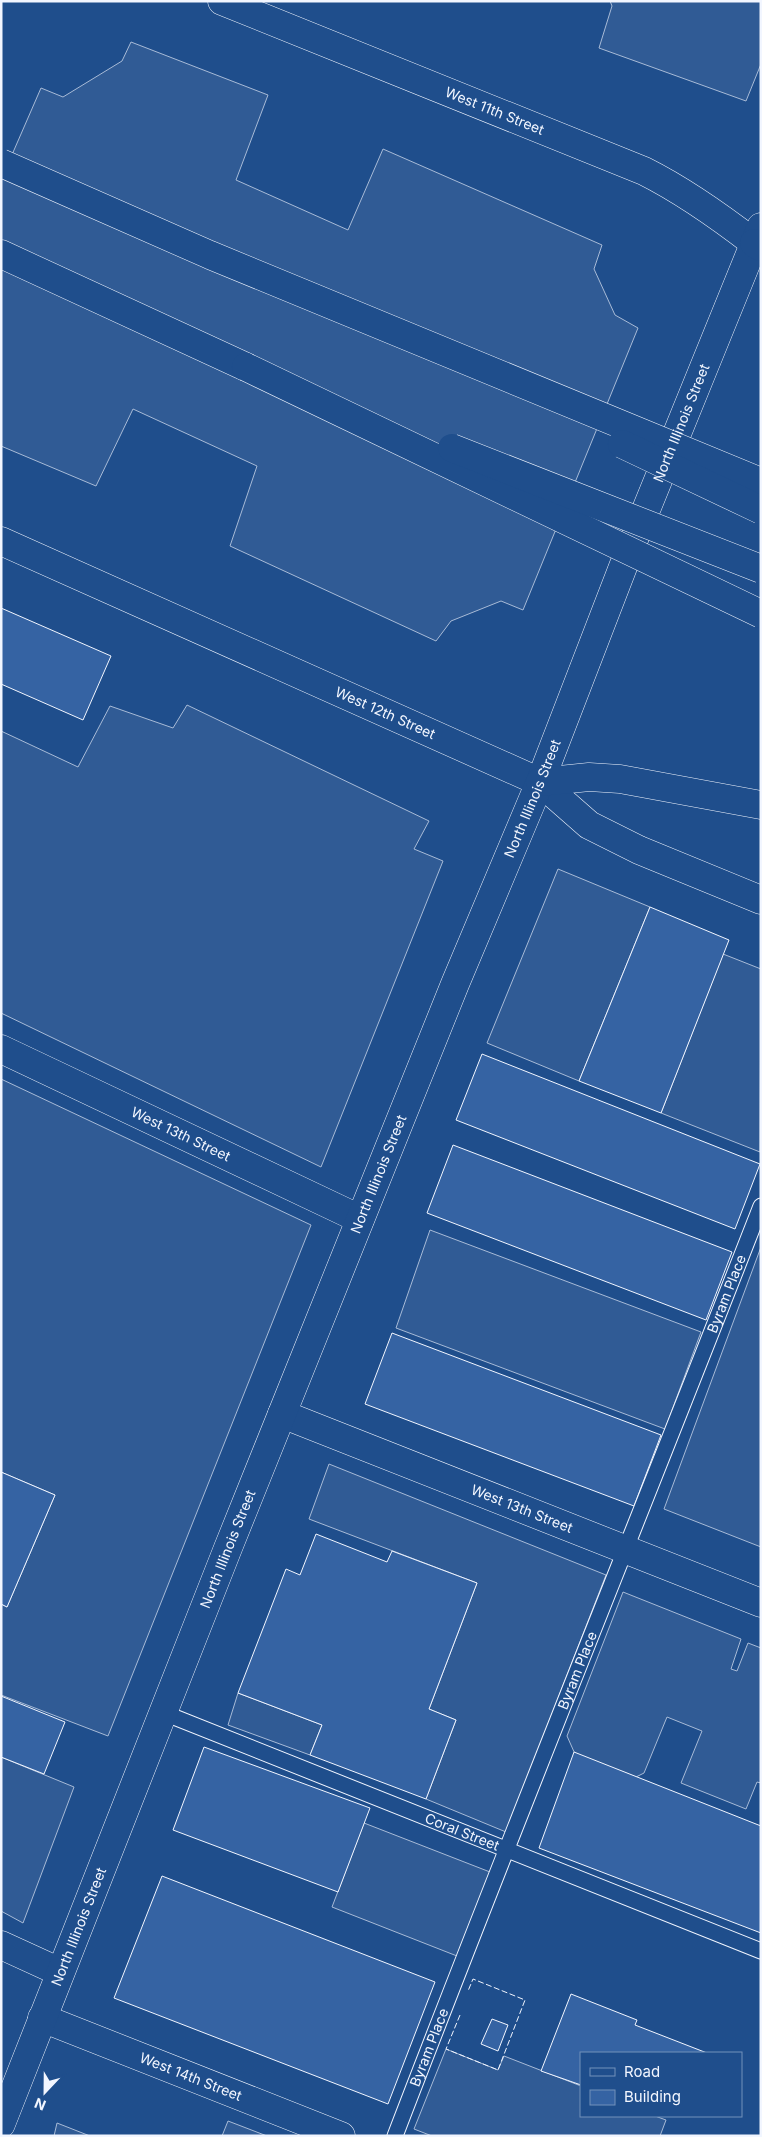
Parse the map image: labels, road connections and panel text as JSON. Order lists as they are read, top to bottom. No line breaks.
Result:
{"streets":{"main road":["West 11th Street","North Illinois Street","West 12th Street","West 13th Street","West 14th Street"],"lane":["Byram Place","Coral Street"]},"crossings":[["West 11th Street","North Illinois Street"],["North Illinois Street","West 12th Street"],["North Illinois Street","West 13th Street"],["North Illinois Street","Coral Street"],["North Illinois Street","West 14th Street"],["West 13th Street","Byram Place"],["Byram Place","Coral Street"]],"legend":["Road","Building"],"north":"bottom"}
